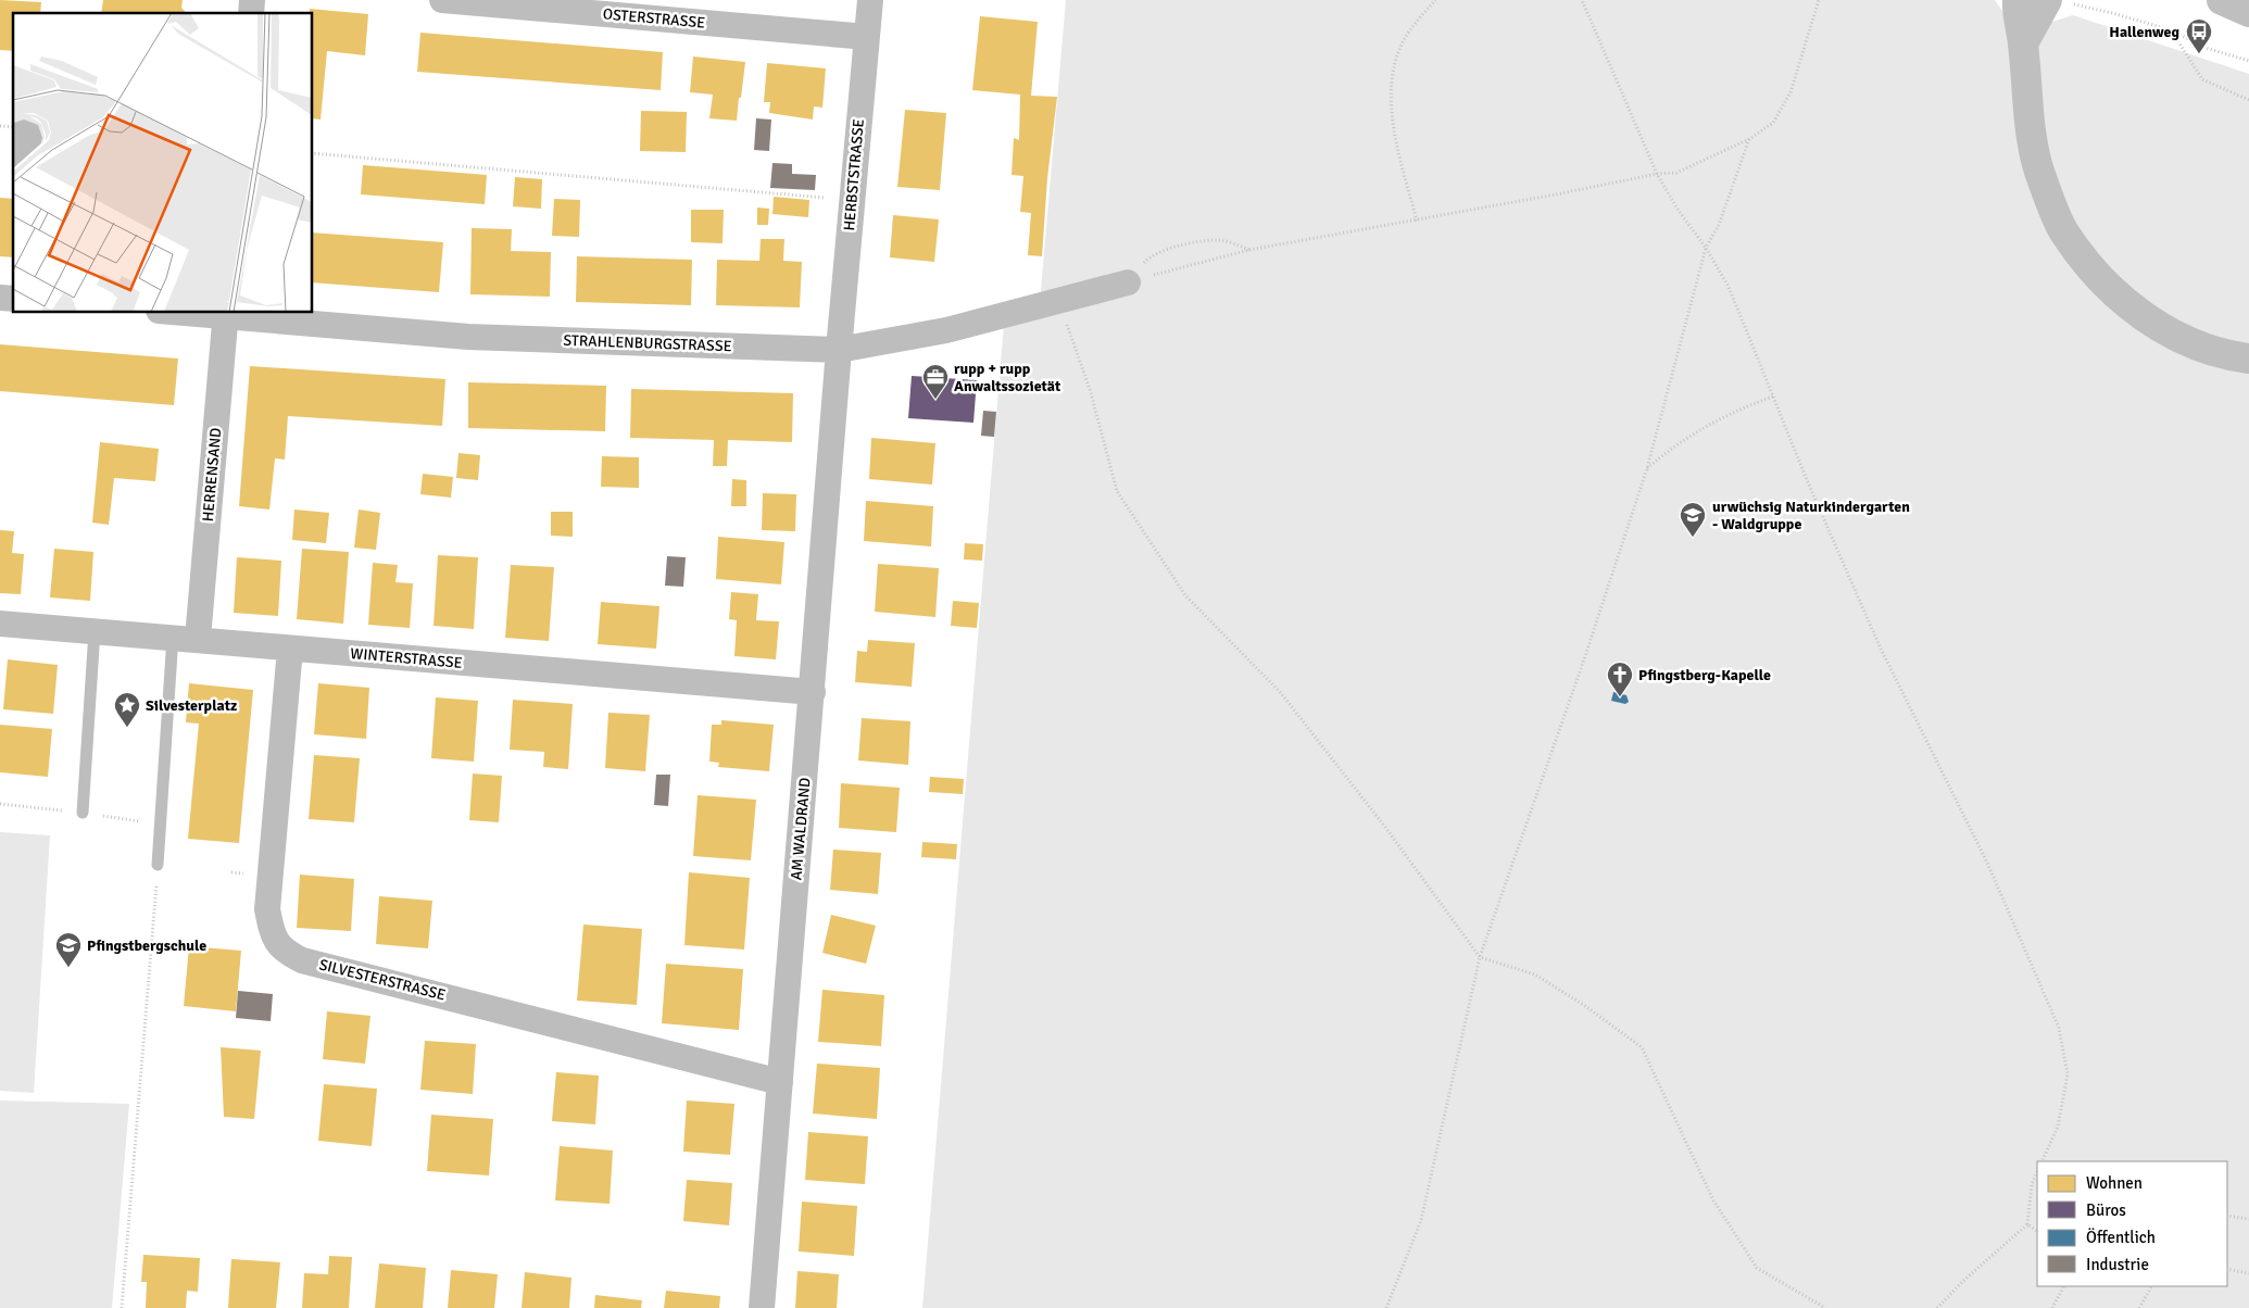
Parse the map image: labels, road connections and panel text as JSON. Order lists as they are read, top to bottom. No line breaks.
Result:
{"streets":{"street":["OSTERSTRASSE","HERBSTSTRASSE","STRAHLENBURGSTRASSE","HERRENSAND","WINTERSTRASSE","AM WALDRAND","SILVESTERSTRASSE"]},"crossings":[["OSTERSTRASSE","HERBSTSTRASSE"],["HERBSTSTRASSE","STRAHLENBURGSTRASSE"],["HERBSTSTRASSE","AM WALDRAND"],["STRAHLENBURGSTRASSE","HERRENSAND"],["STRAHLENBURGSTRASSE","AM WALDRAND"],["HERRENSAND","WINTERSTRASSE"],["WINTERSTRASSE","AM WALDRAND"],["WINTERSTRASSE","SILVESTERSTRASSE"],["AM WALDRAND","SILVESTERSTRASSE"]],"places":{"bus stop":["Hallenweg"],"office":["rupp + rupp Anwaltssozietät"],"school or university":["urwüchsig Naturkindergarten - Waldgruppe","Pfingstbergschule"],"church":["Pfingstberg-Kapelle"],"place":["Silvesterplatz"]},"legend":["Wohnen","Büros","Öffentlich","Industrie"]}
